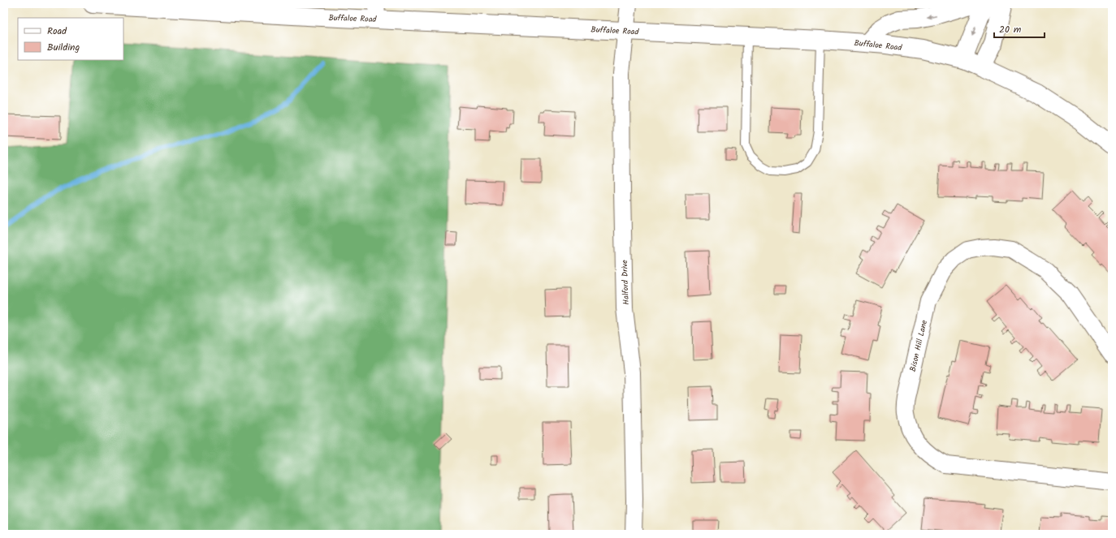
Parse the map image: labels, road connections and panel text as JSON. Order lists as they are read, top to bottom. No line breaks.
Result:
{"streets":{"main road":["Buffaloe Road"],"street":["Halford Drive","Bison Hill Lane"]},"crossings":[["Buffaloe Road","Halford Drive"]],"legend":["Road","Building"],"scale_bar":"20 m"}
